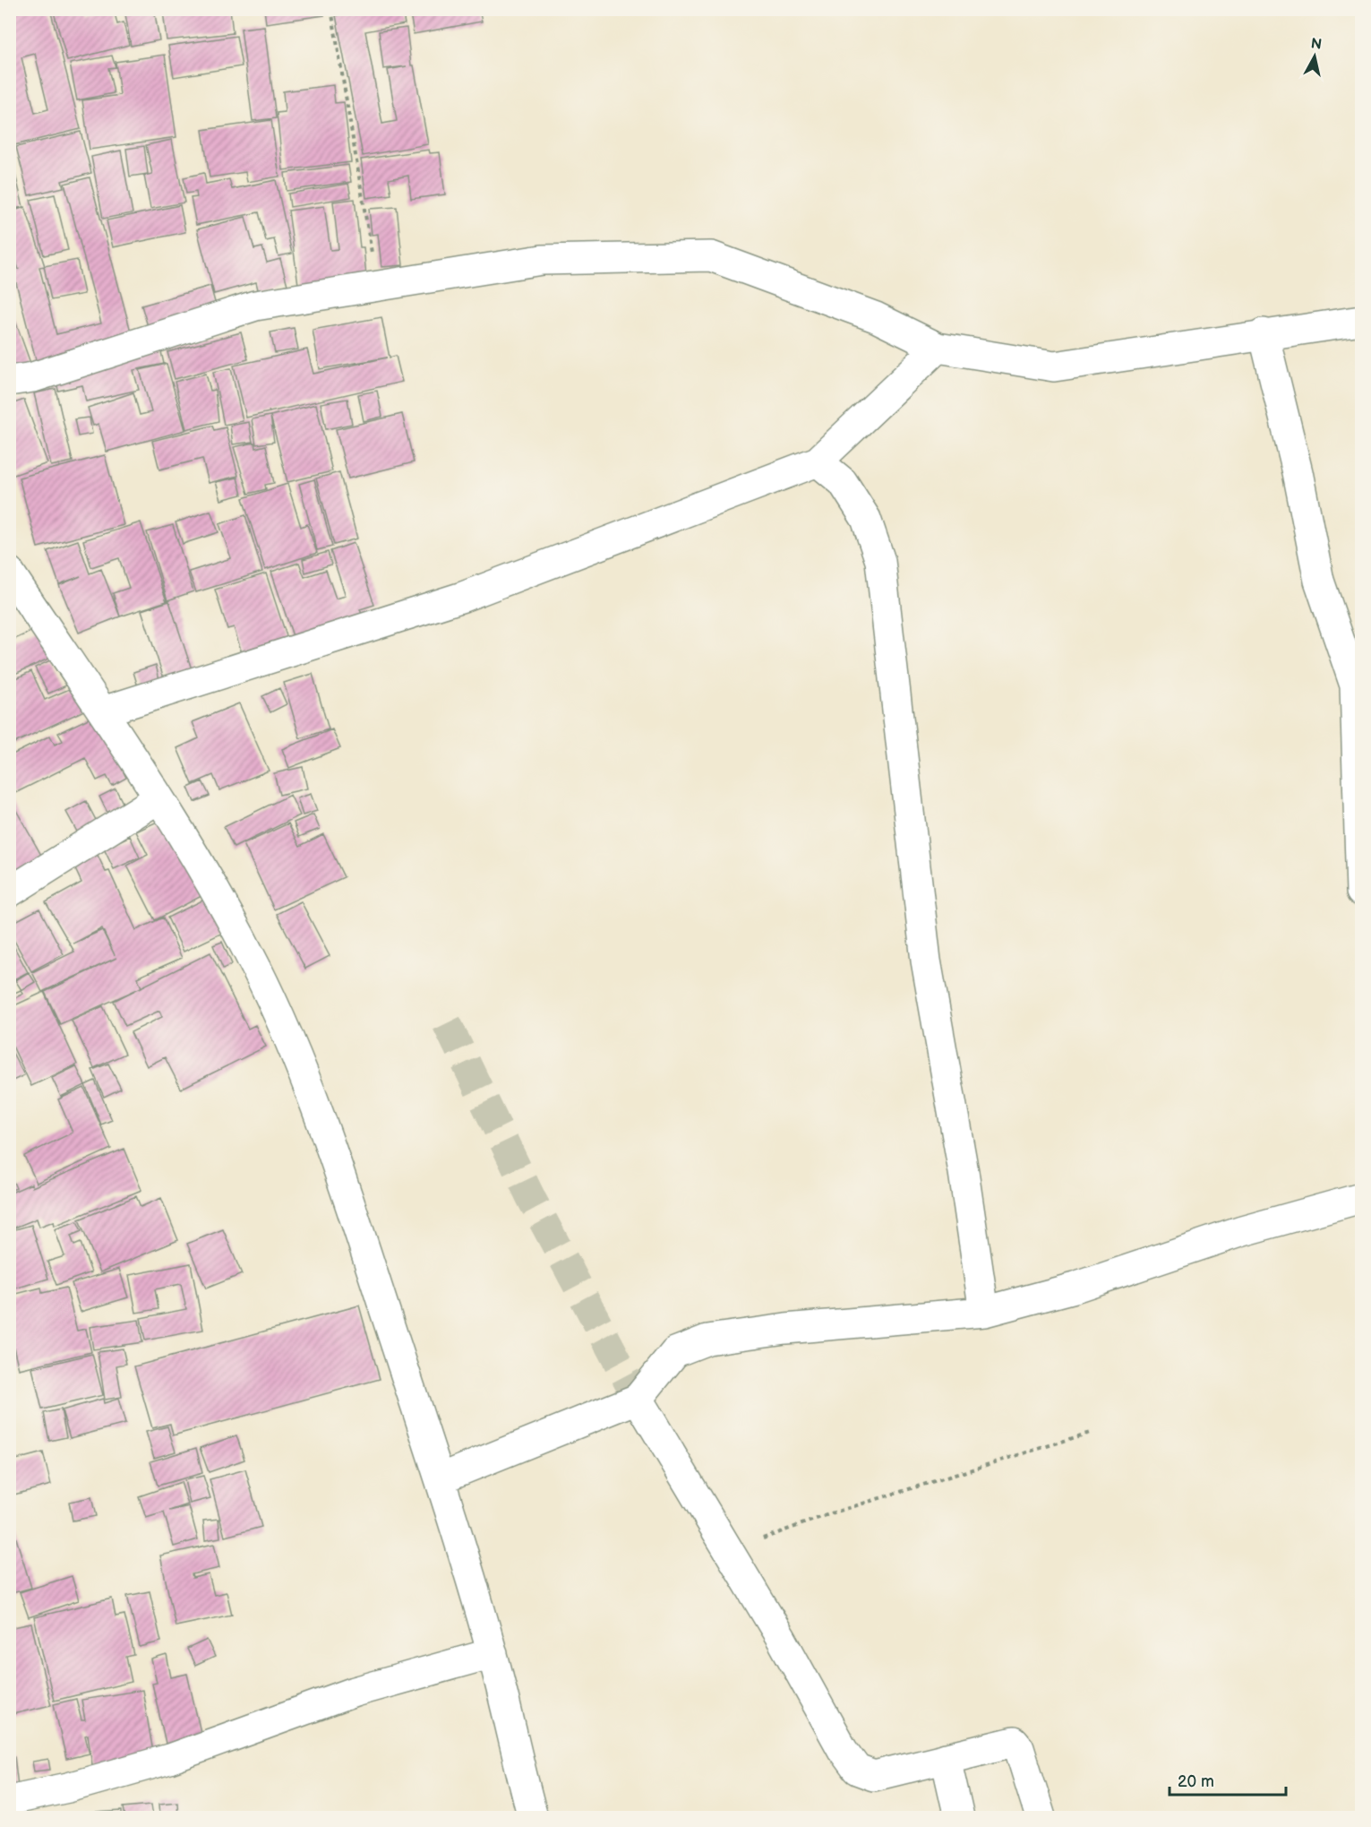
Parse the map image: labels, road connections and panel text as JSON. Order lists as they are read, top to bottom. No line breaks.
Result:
{"scale_bar":"20 m","north":"top"}
